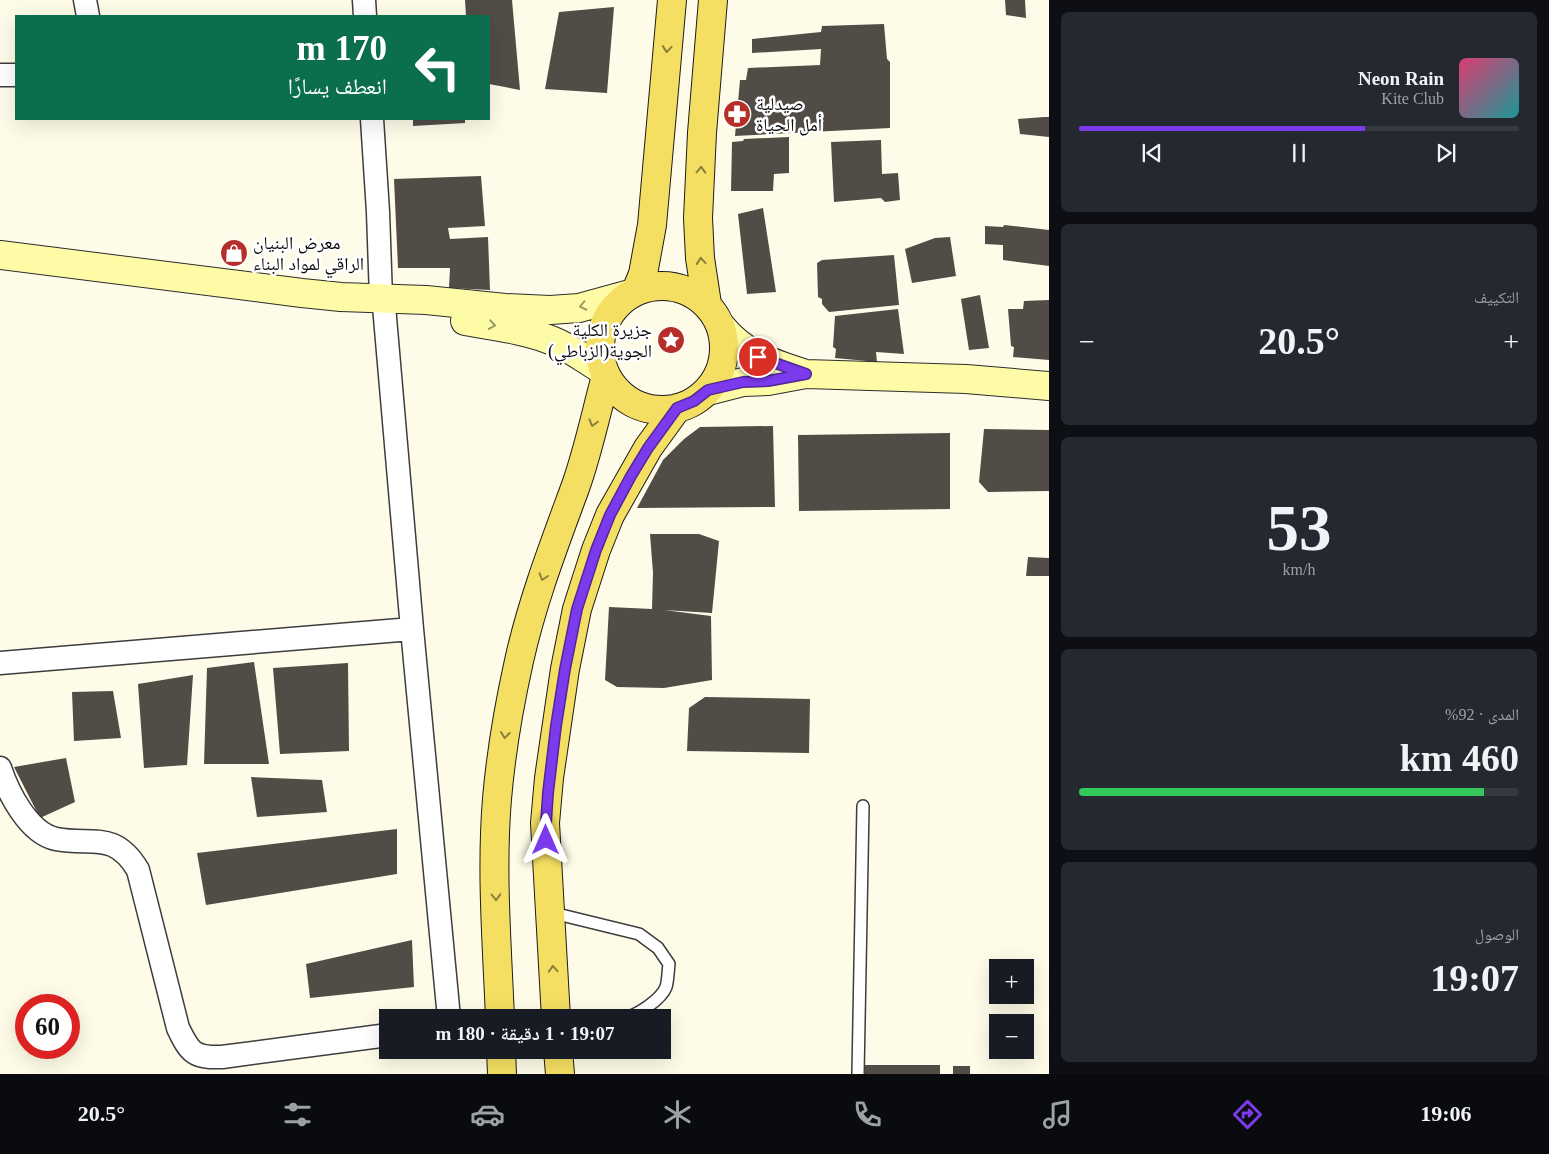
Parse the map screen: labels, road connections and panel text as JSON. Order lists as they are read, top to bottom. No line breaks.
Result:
{"places":{"pharmacy":["صيدلية أمل الحياة"],"shop":["معرض البنيان الراقي لمواد البناء"],"place":["جزيرة الكلية الجوية(الزباطي)"]},"page":{"turn":["170 m","انعطف يسارًا"],"song":["Neon Rain","Kite Club"],"tile":["التكييف",["53","km/h"],["المدى · 92%","460 km"],["الوصول","19:07"]],"heat":["−","20.5°","+"],"map_buttons":["+","−"],"limit":"60","trip":"19:07 · 1 دقيقة · 180 m","tabs":["19:06","20.5°"]}}
